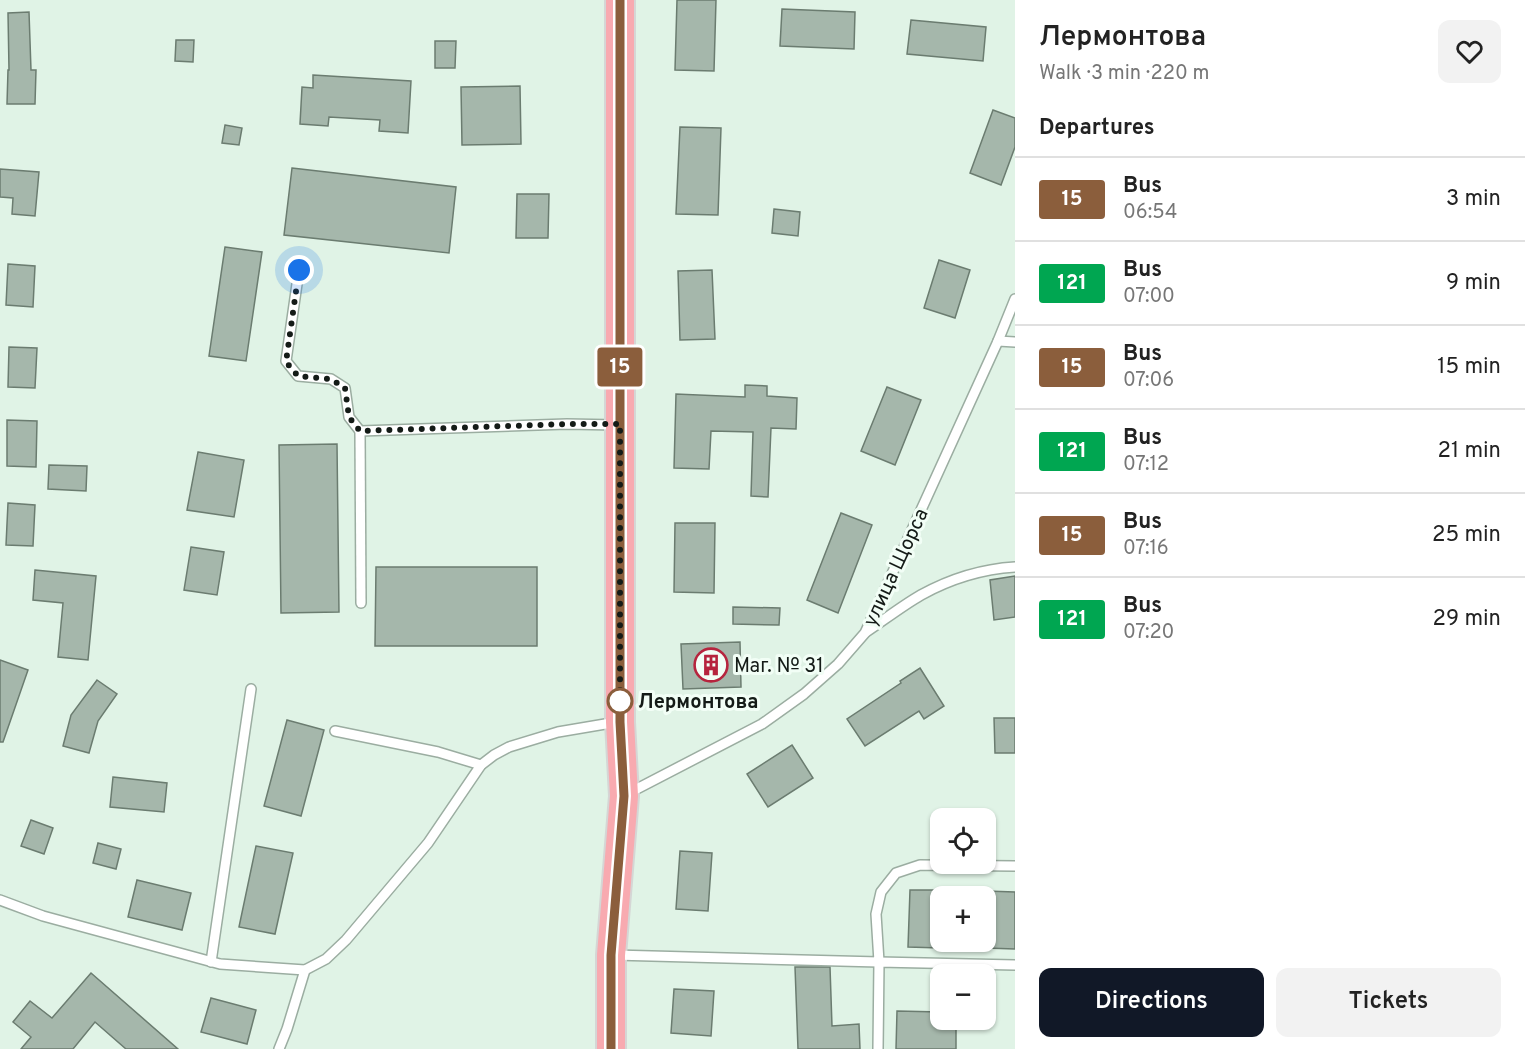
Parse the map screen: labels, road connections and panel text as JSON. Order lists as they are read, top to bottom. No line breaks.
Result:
{"streets":{"lane":["улица Щорса"]},"places":{"building":["Маг. № 31"],"other":["Лермонтова"]},"lines":["bus line 15"],"page":{"on_map":"15","heading":[["Лермонтова","Walk · 3 min · 220 m"],"Departures"],"list":[{"mark":"15","name":"Bus","note":"06:54","value":"3 min"},{"mark":"121","name":"Bus","note":"07:00","value":"9 min"},{"mark":"15","name":"Bus","note":"07:06","value":"15 min"},{"mark":"121","name":"Bus","note":"07:12","value":"21 min"},{"mark":"15","name":"Bus","note":"07:16","value":"25 min"},{"mark":"121","name":"Bus","note":"07:20","value":"29 min"}],"map_buttons":["+","−"],"buttons":["Directions","Tickets"]}}
